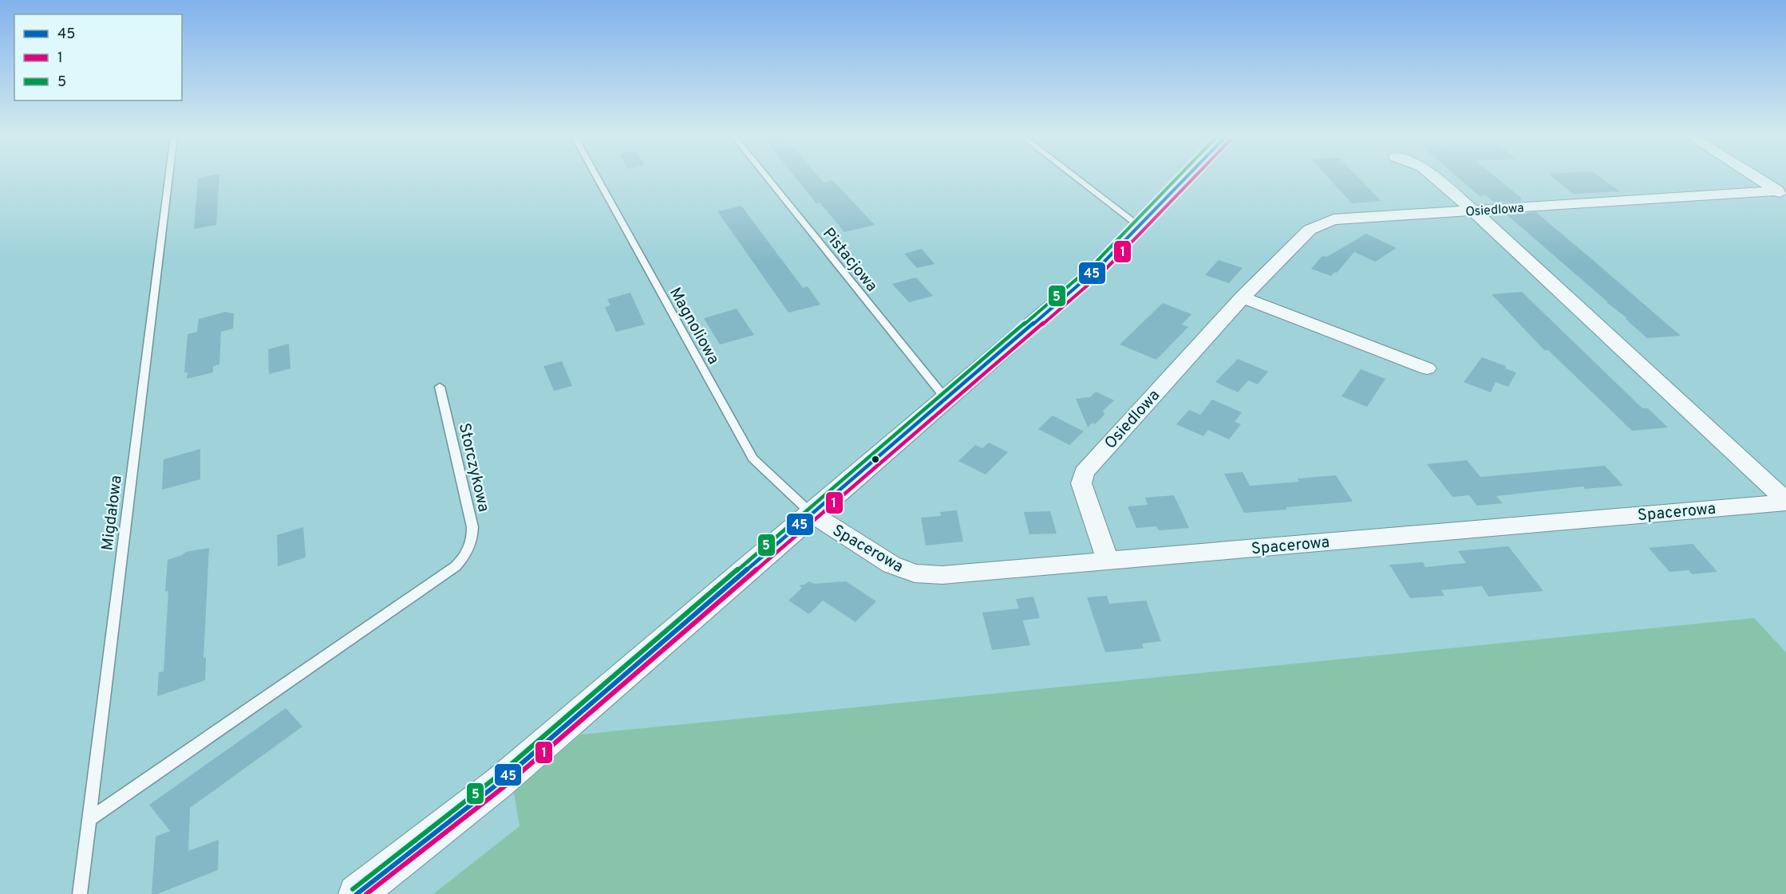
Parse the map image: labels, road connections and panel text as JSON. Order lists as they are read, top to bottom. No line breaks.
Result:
{"streets":{"street":["Osiedlowa","Spacerowa"],"lane":["Pistacjowa","Magnoliowa","Storczykowa","Migdałowa"]},"crossings":[["Osiedlowa","Spacerowa"],["Magnoliowa","Spacerowa"],["Storczykowa","Migdałowa"]],"lines":["transit line 45","transit line 1","transit line 5"],"legend":["45","1","5"]}
